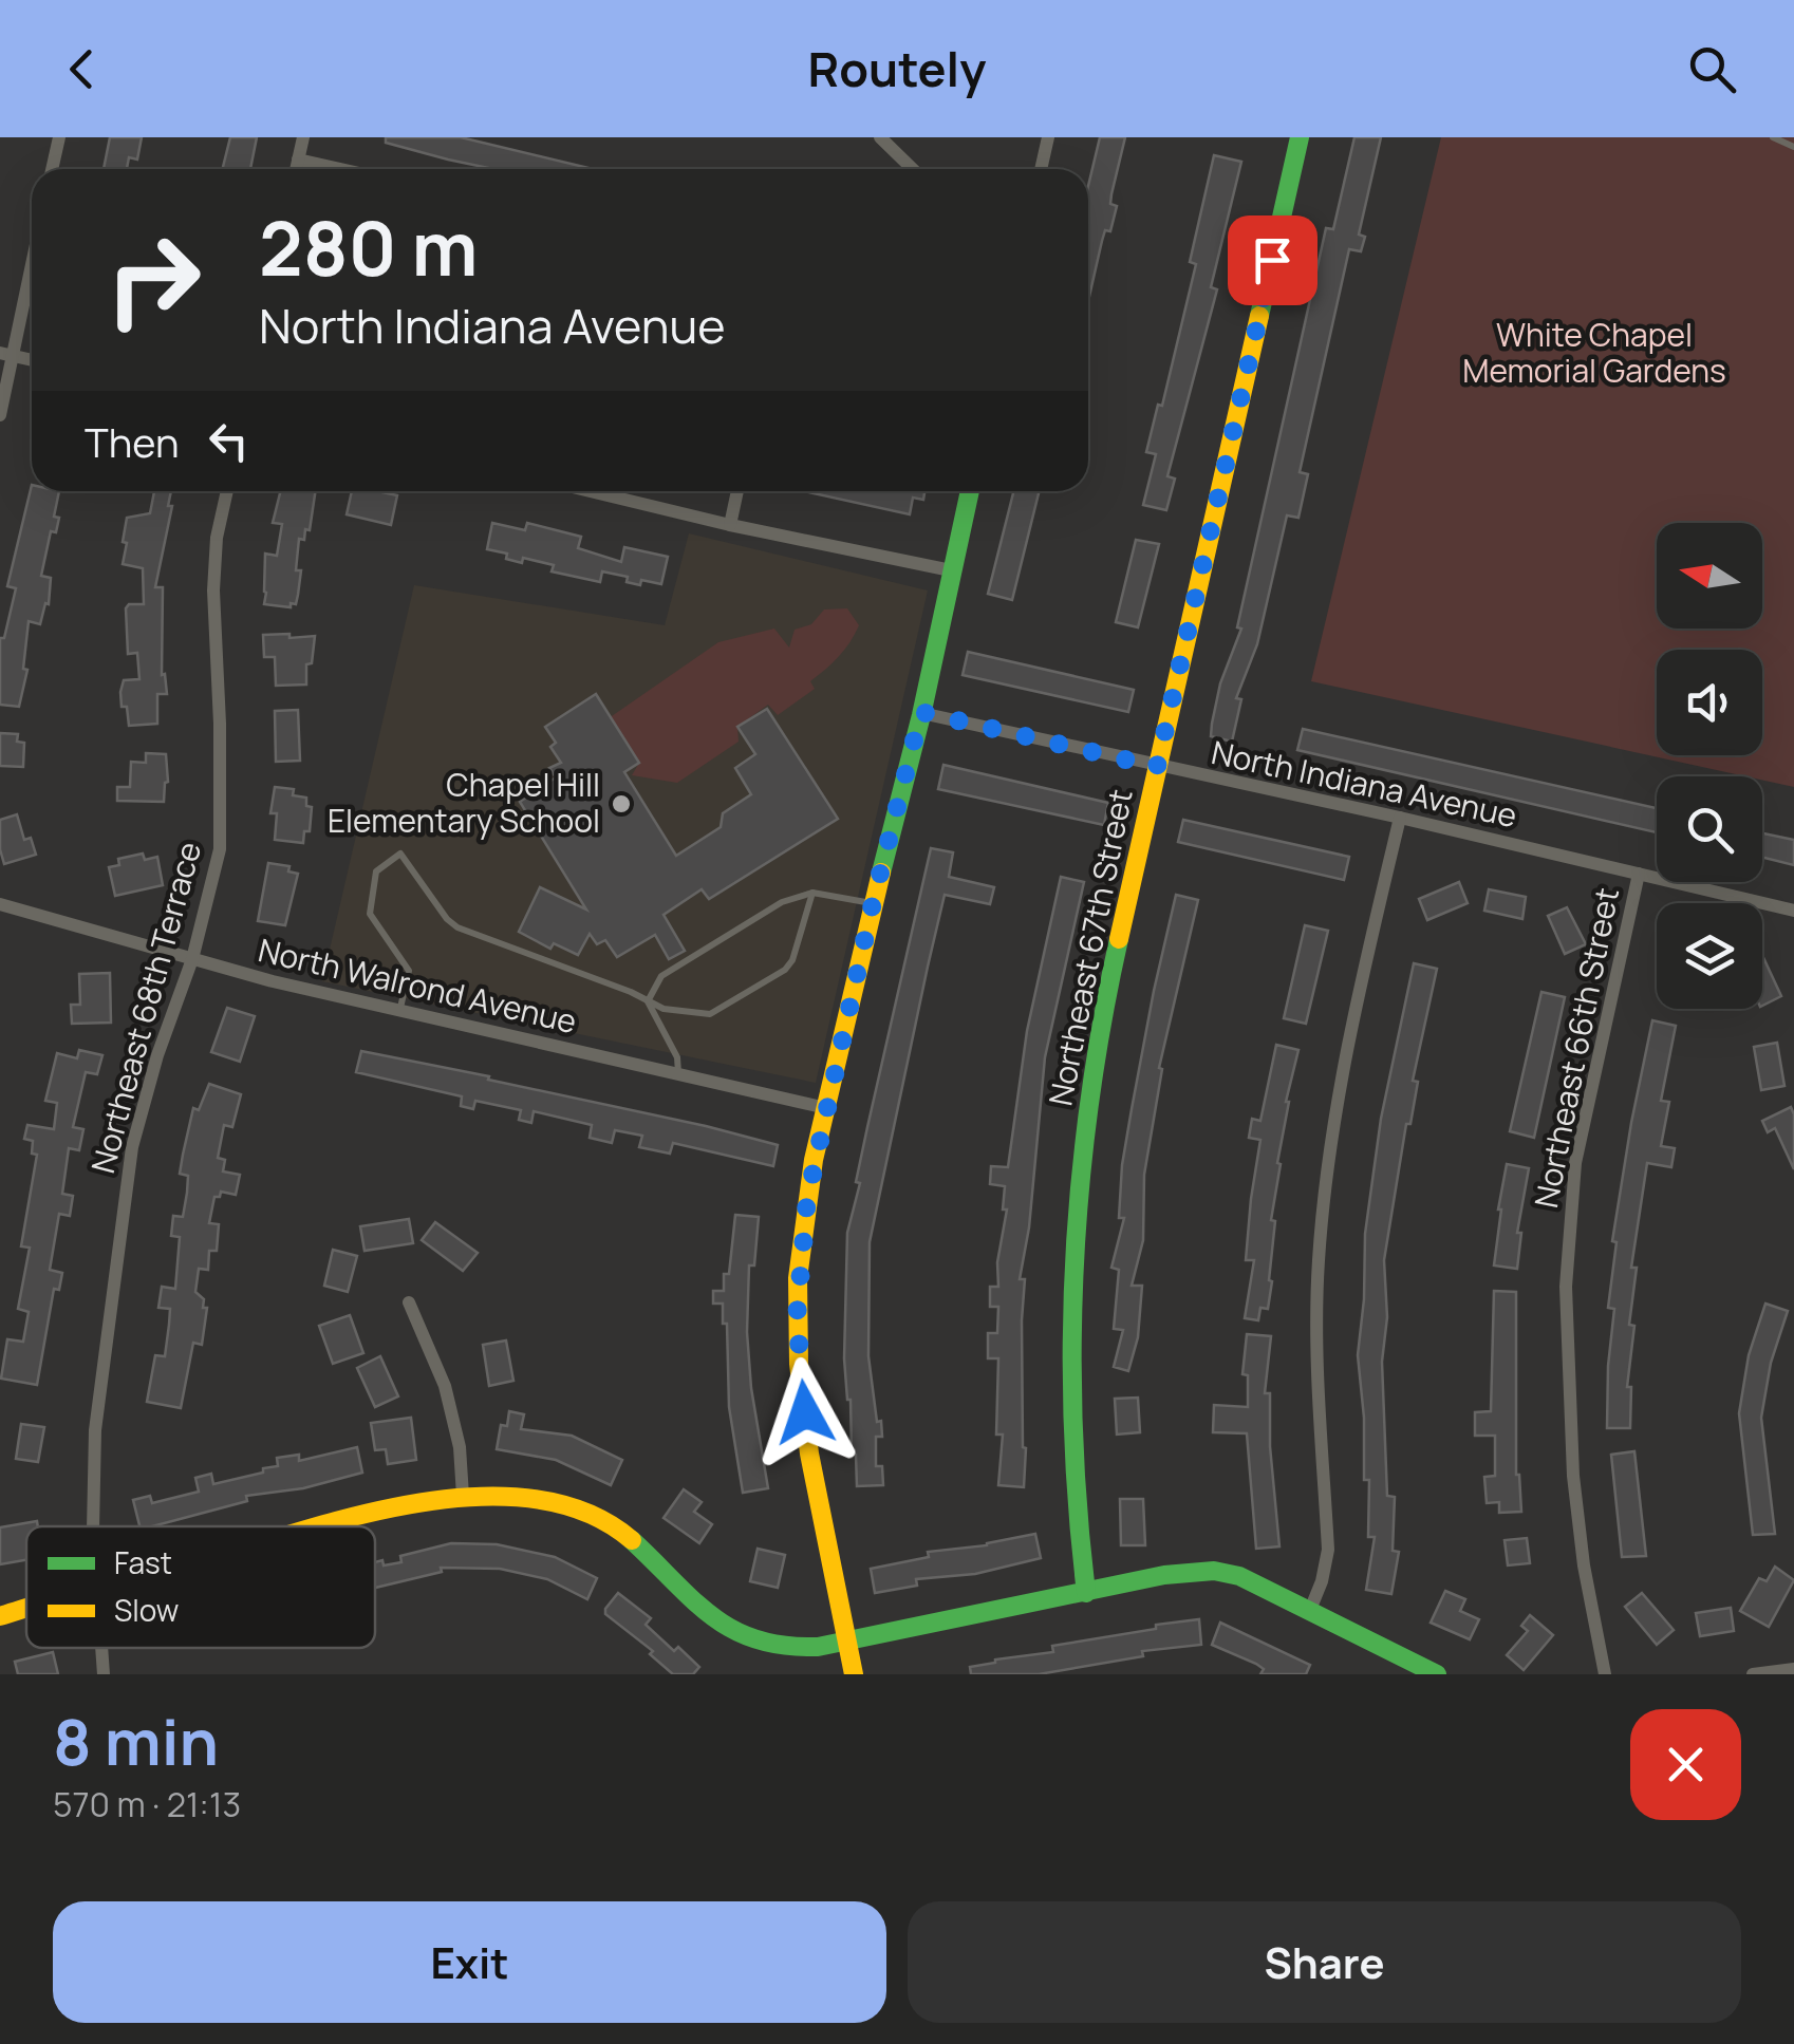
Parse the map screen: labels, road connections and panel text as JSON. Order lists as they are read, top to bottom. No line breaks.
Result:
{"streets":{"street":["North Indiana Avenue","Northeast 67th Street","North Walrond Avenue","Northeast 68th Terrace","Northeast 66th Street"]},"crossings":[["North Indiana Avenue","Northeast 67th Street"],["North Indiana Avenue","Northeast 66th Street"],["North Walrond Avenue","Northeast 68th Terrace"]],"parks":["White Chapel Memorial Gardens"],"places":["Chapel Hill Elementary School"],"legend":["Fast","Slow"],"north":"left","page":{"header":"Routely","turn":["280 m","North Indiana Avenue"],"then":"Then","heading":["8 min","570 m · 21:13"],"buttons":["Exit","Share"]}}
